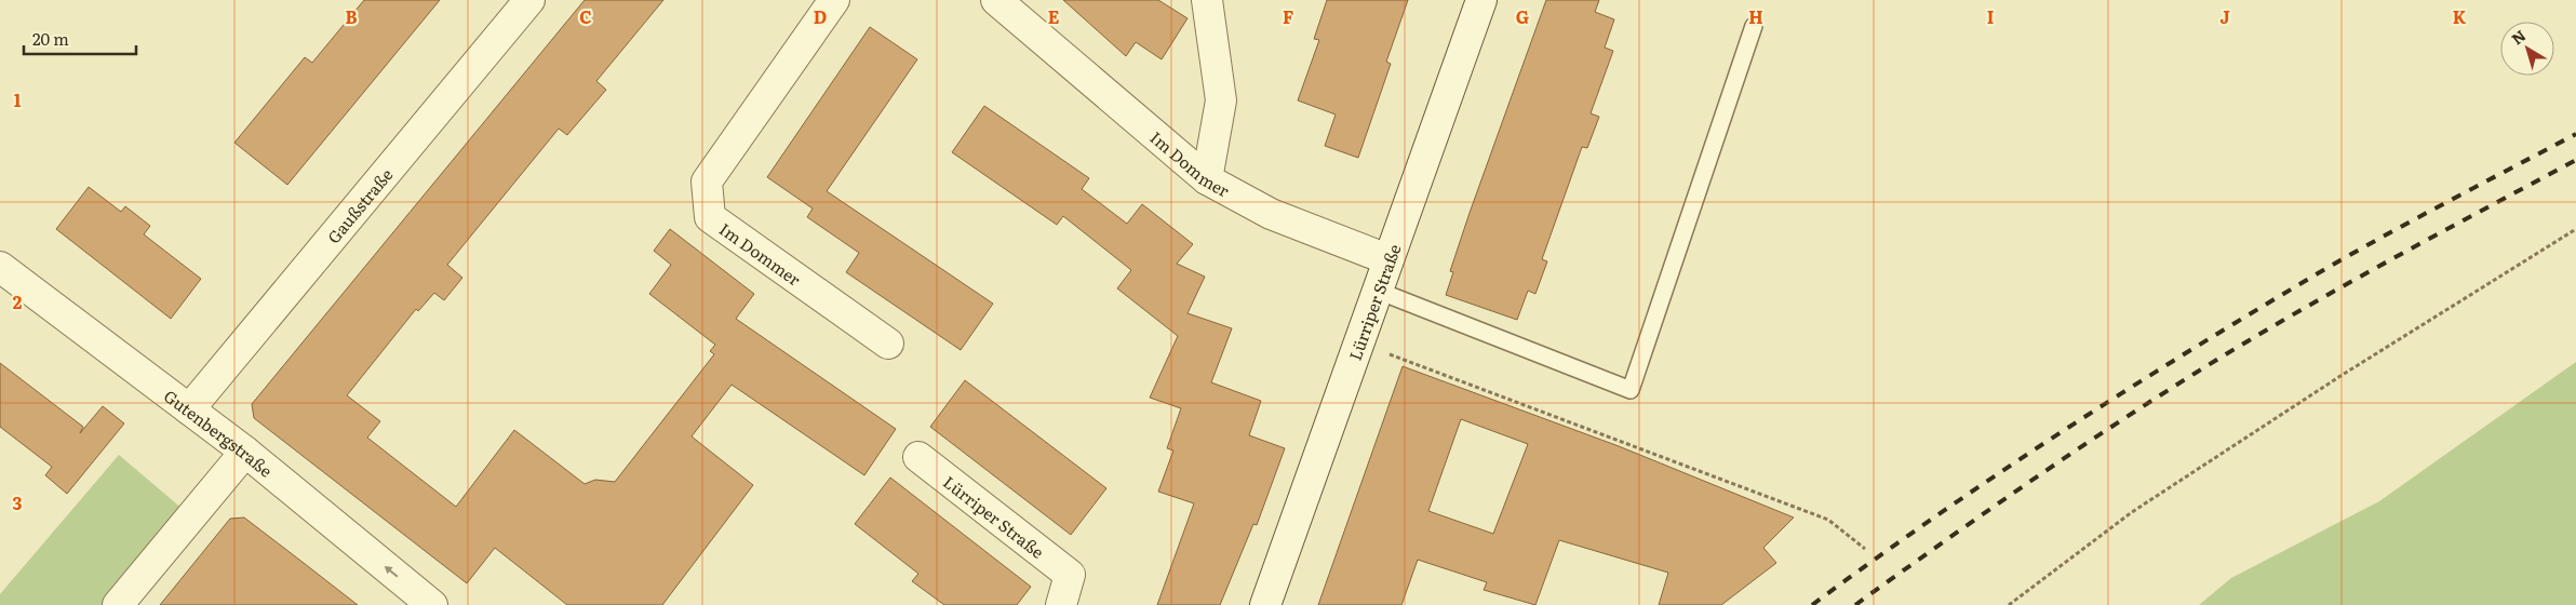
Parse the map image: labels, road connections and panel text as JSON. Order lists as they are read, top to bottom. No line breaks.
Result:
{"streets":{"street":["Im Dommer","Gaußstraße","Lürriper Straße","Gutenbergstraße"]},"crossings":[["Im Dommer","Lürriper Straße"],["Gaußstraße","Gutenbergstraße"]],"one_way":["Gutenbergstraße"],"scale_bar":"20 m","north":"top left","grid":{"columns":["B","C","D","E","F","G","H","I","J","K"],"rows":["1","2","3"]}}
